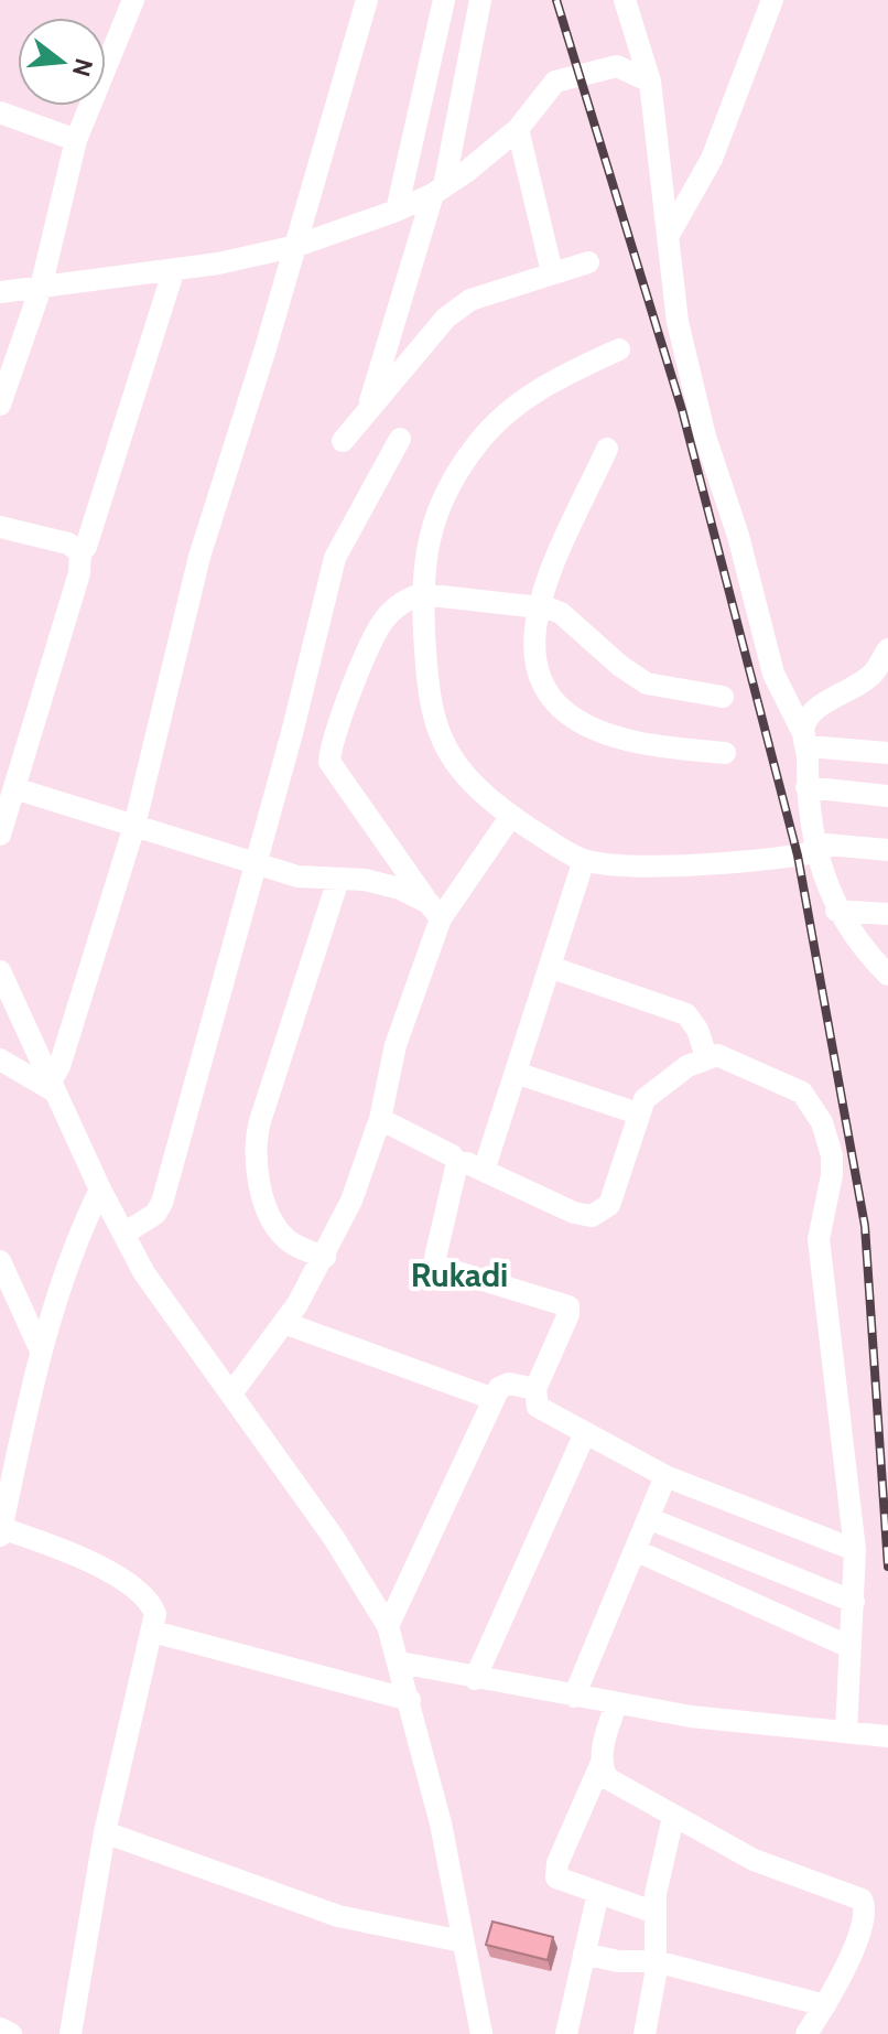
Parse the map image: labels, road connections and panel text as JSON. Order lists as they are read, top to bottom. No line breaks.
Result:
{"districts":["Rukadi"],"north":"right"}
